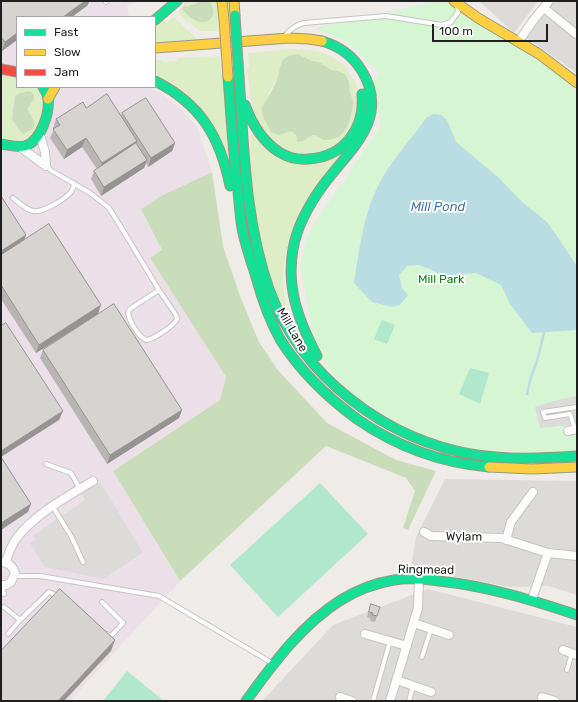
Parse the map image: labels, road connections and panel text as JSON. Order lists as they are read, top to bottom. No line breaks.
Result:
{"streets":{"main road":["Mill Lane","Ringmead"],"street":["Wylam"]},"water":["Mill Pond"],"parks":["Mill Park"],"legend":["Fast","Slow","Jam"],"scale_bar":"100 m"}
